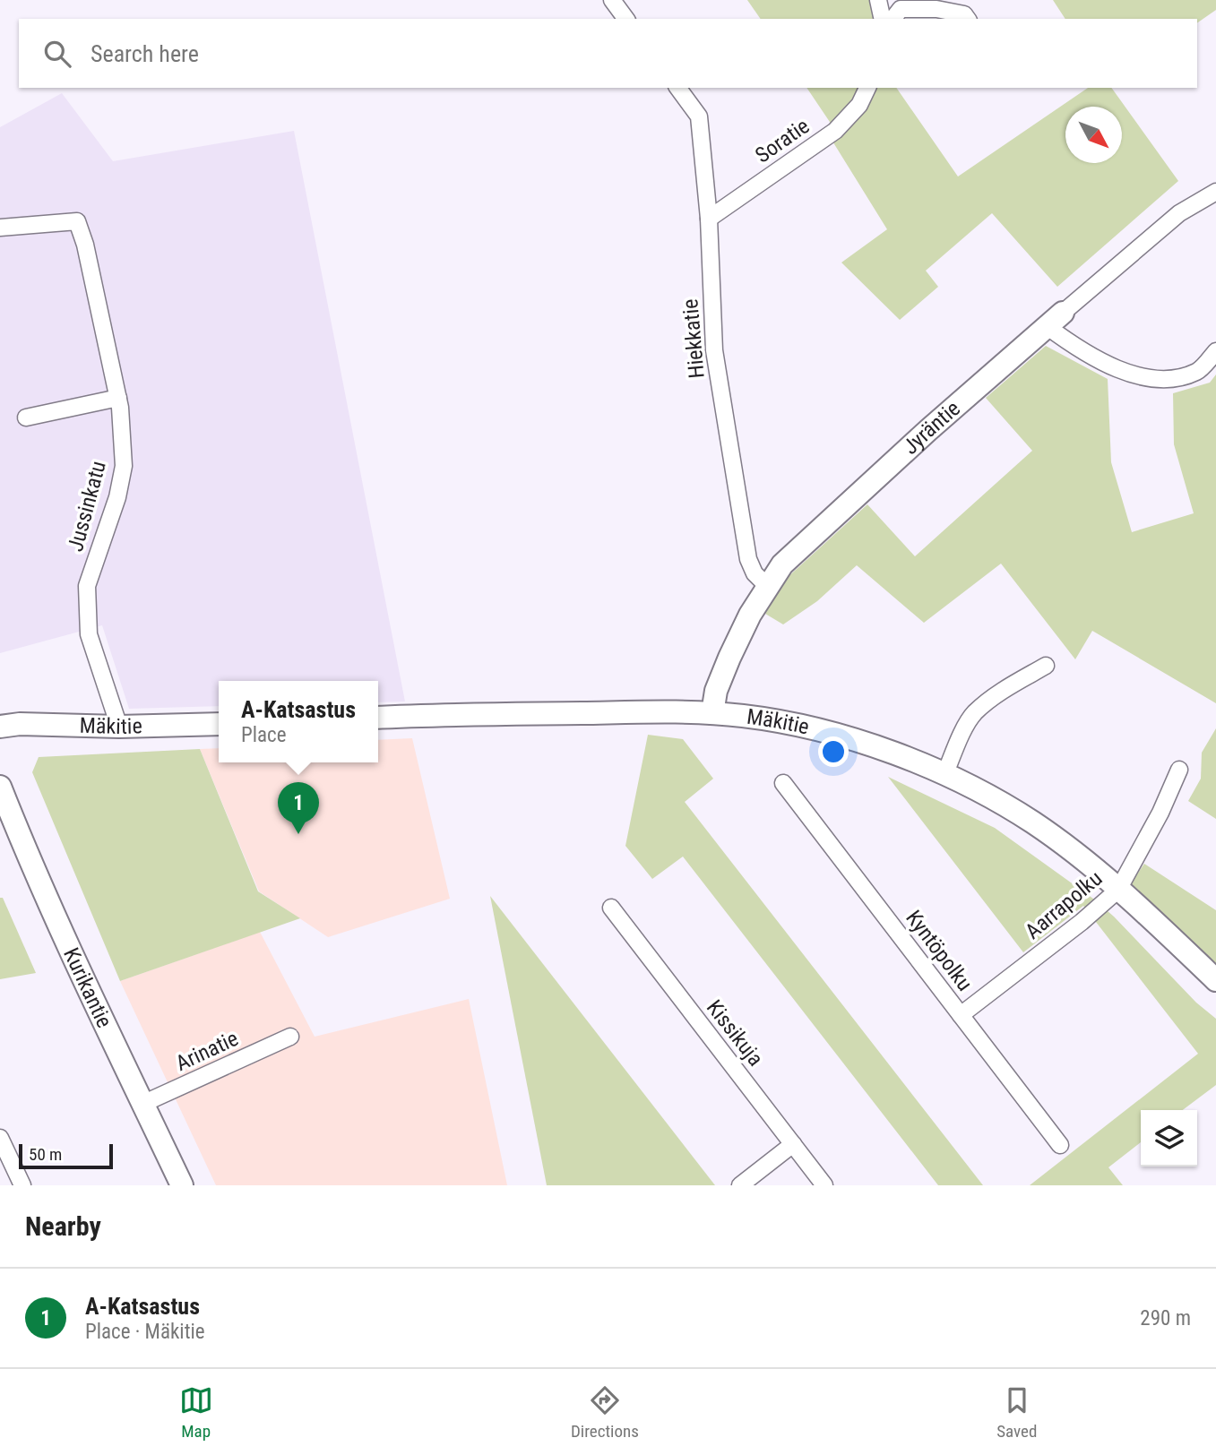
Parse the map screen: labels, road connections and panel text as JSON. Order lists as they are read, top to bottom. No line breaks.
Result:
{"streets":{"street":["Soratie","Hiekkatie","Jyräntie","Jussinkatu","Mäkitie","Aarrapolku","Kyntöpolku","Kurikantie","Kissikuja","Arinatie"]},"crossings":[["Soratie","Hiekkatie"],["Hiekkatie","Jyräntie"],["Jyräntie","Mäkitie"],["Jussinkatu","Mäkitie"],["Mäkitie","Aarrapolku"],["Aarrapolku","Kyntöpolku"],["Kurikantie","Arinatie"]],"scale_bar":"50 m","north":"bottom right","page":{"search":"Search here","popup":["A-Katsastus","Place"],"pins":"1","scale":"50 m","heading":"Nearby","list":[{"mark":"1","name":"A-Katsastus","note":"Place · Mäkitie","value":"290 m"}],"nav":["Map","Directions","Saved"]}}
